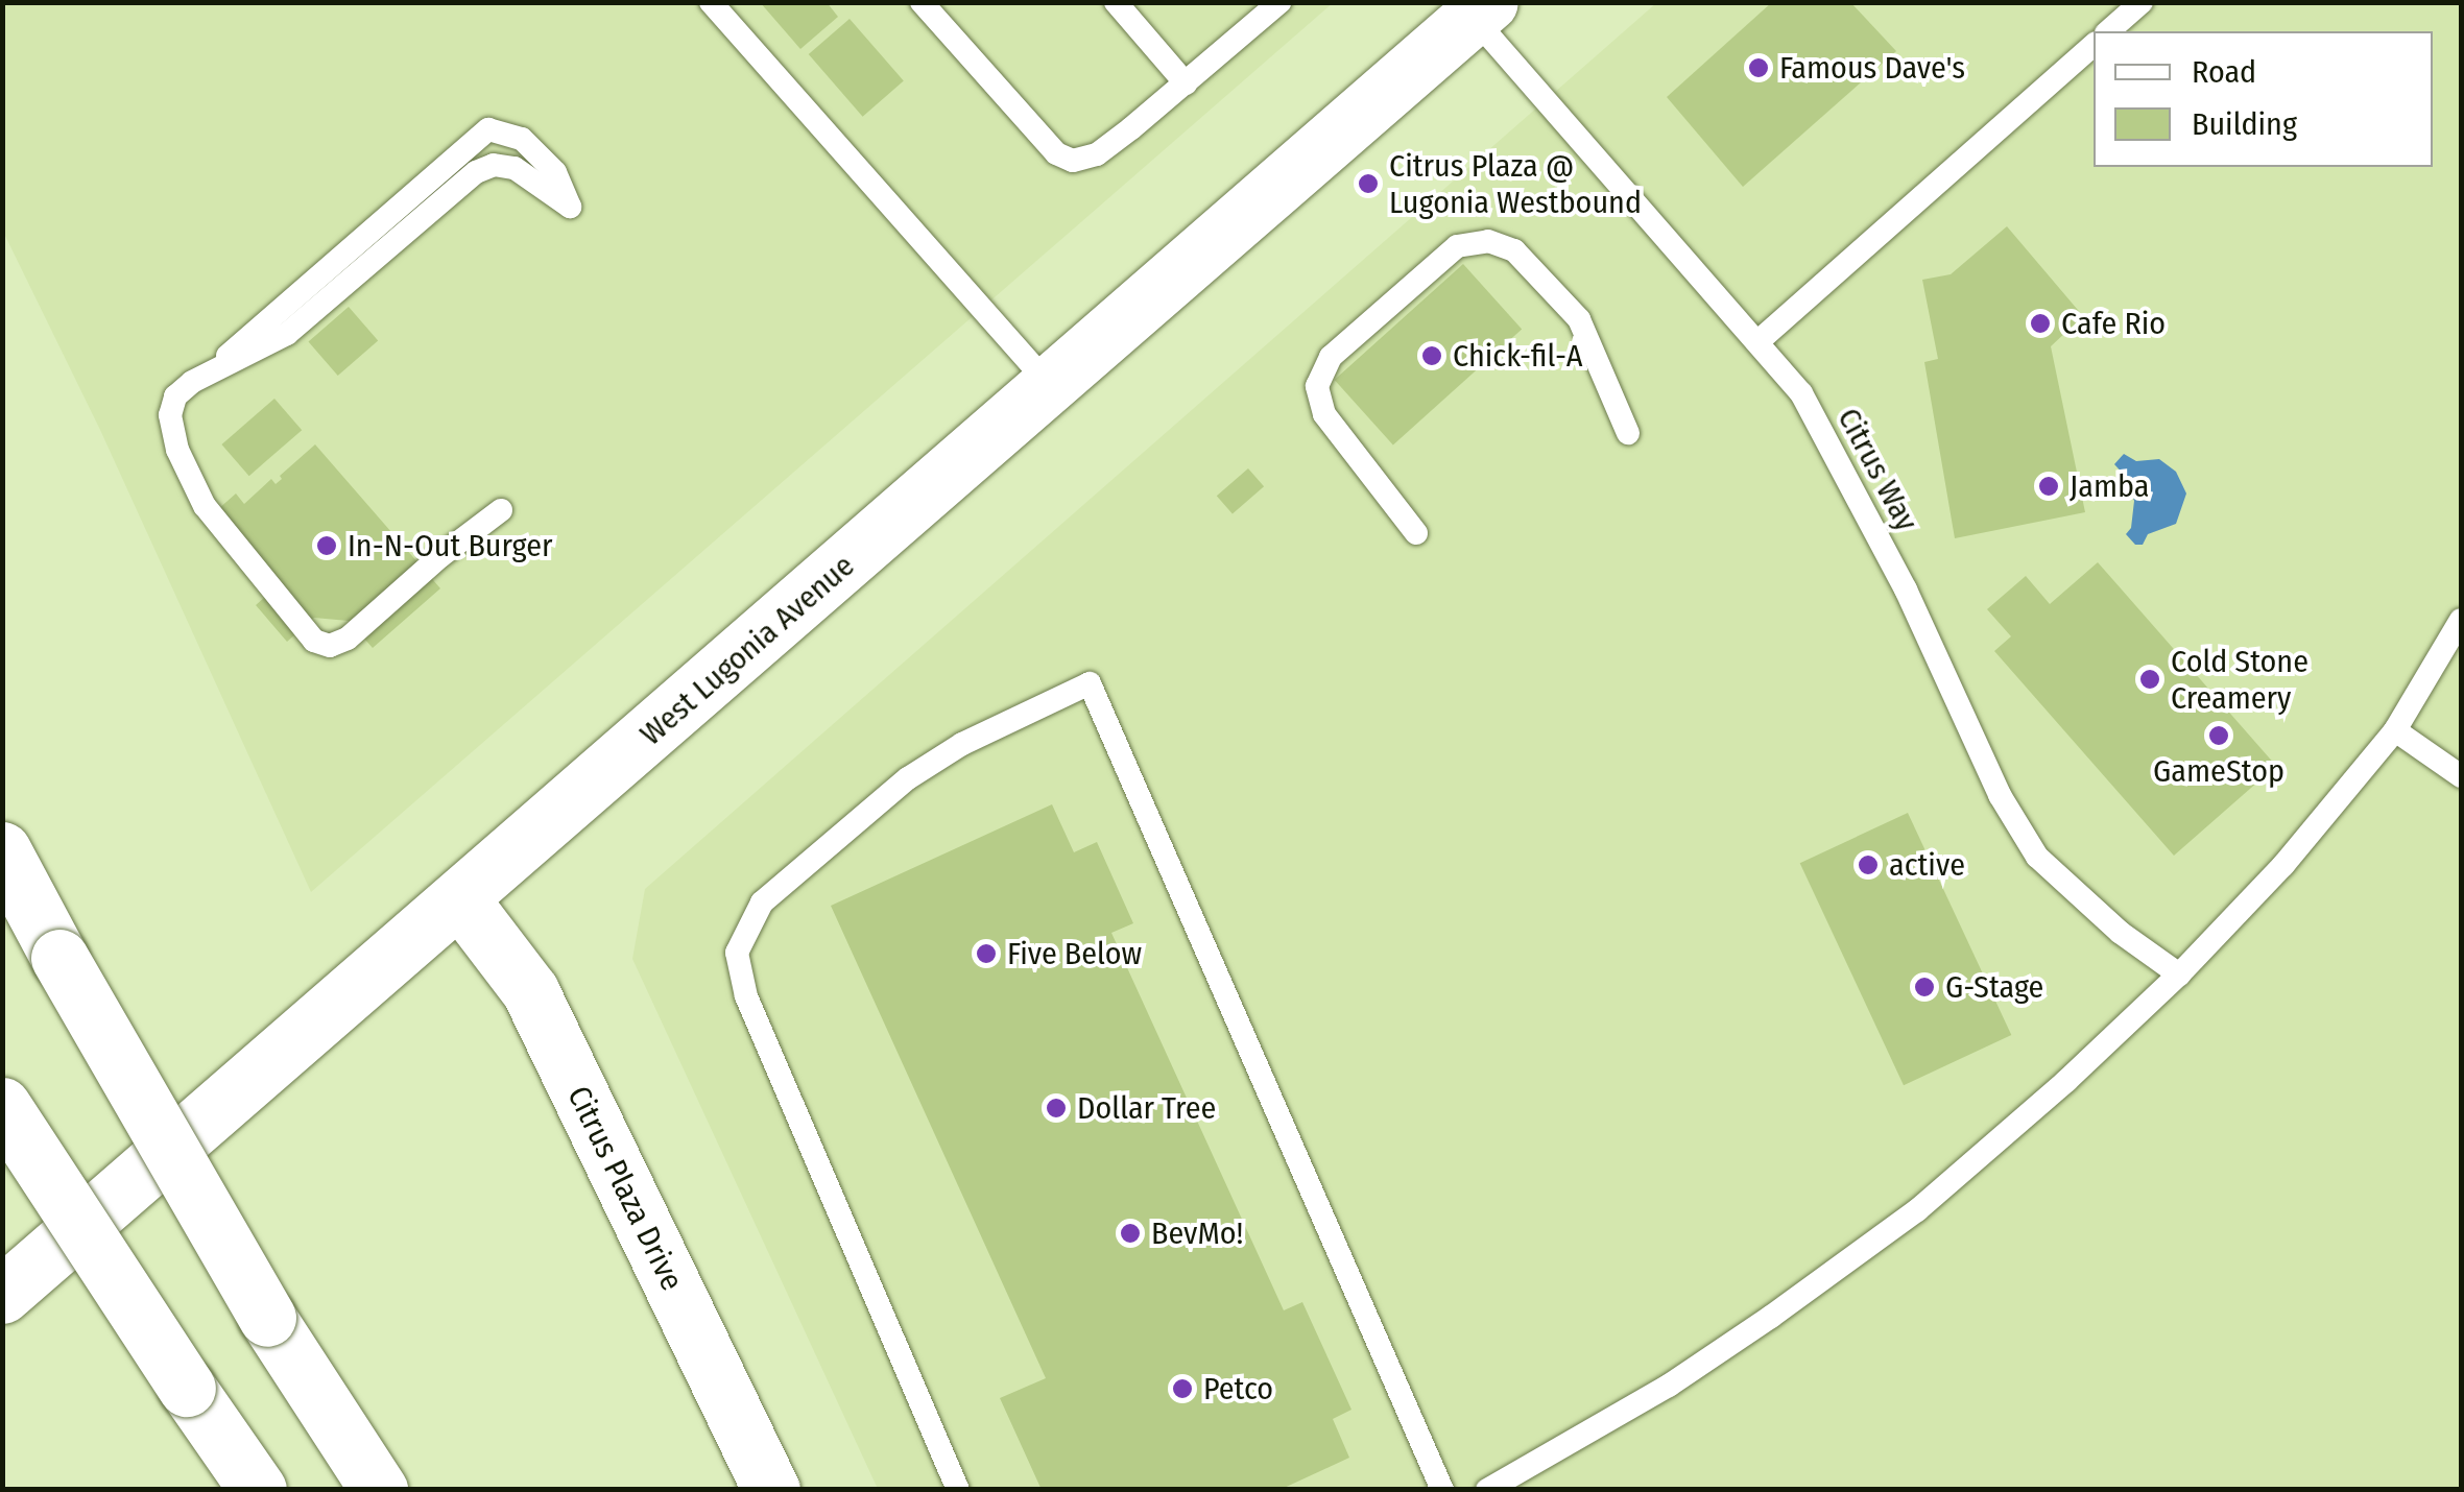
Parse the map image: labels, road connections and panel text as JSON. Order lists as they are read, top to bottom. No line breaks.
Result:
{"streets":{"main road":["West Lugonia Avenue","Citrus Plaza Drive"],"lane":["Citrus Way"]},"crossings":[["Citrus Way","West Lugonia Avenue"],["West Lugonia Avenue","Citrus Plaza Drive"]],"places":["Famous Dave's","Citrus Plaza @ Lugonia Westbound","Cafe Rio","Chick-fil-A","Jamba","In-N-Out Burger","Cold Stone Creamery","GameStop","active","Five Below","G-Stage","Dollar Tree","BevMo!","Petco"],"legend":["Road","Building"]}
